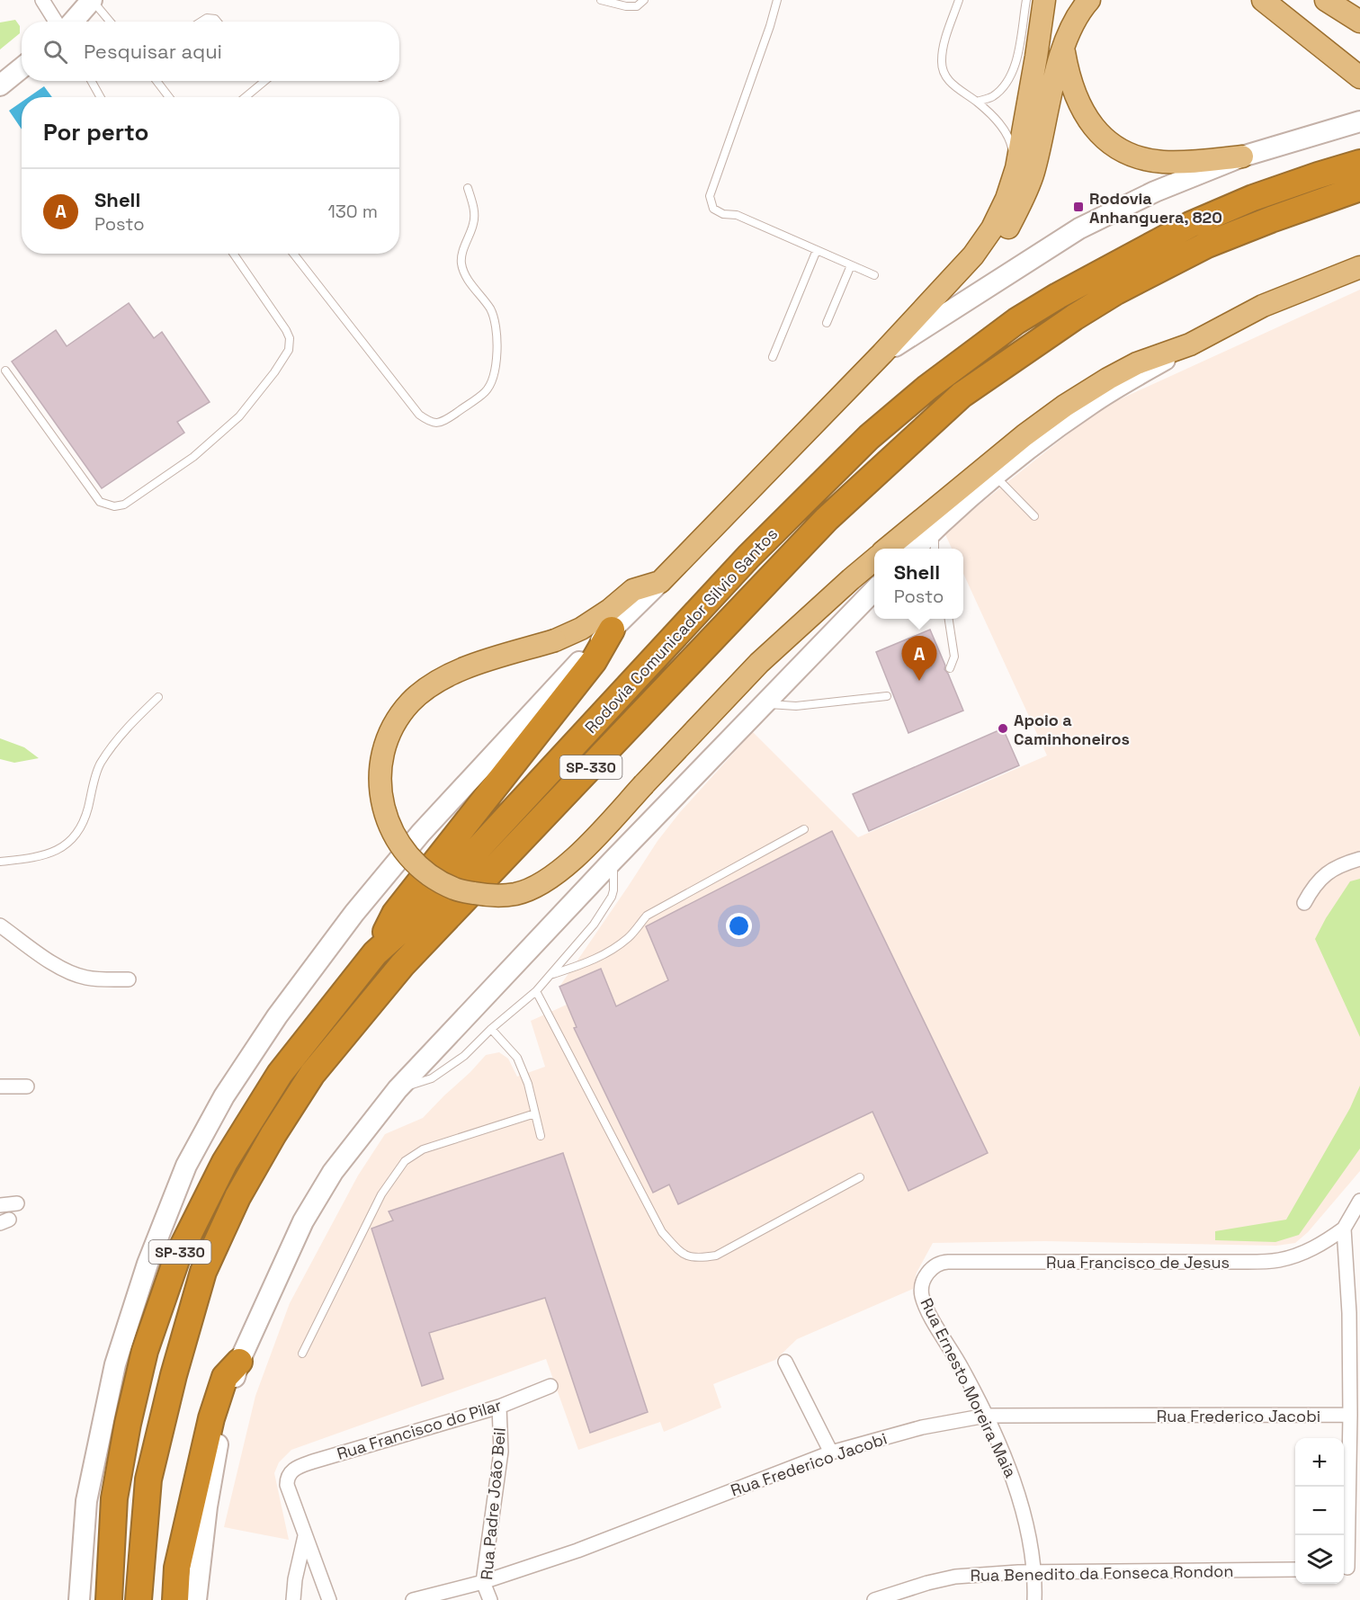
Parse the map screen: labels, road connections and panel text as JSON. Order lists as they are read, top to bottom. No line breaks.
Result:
{"streets":{"highway":["Rodovia Comunicador Silvio Santos","SP-330"],"street":["Rua Francisco de Jesus","Rua Ernesto Moreira Maia","Rua Frederico Jacobi","Rua Francisco do Pilar","Rua Padre João Beil","Rua Benedito da Fonseca Rondon"]},"crossings":[["Rua Francisco de Jesus","Rua Ernesto Moreira Maia"],["Rua Ernesto Moreira Maia","Rua Frederico Jacobi"],["Rua Ernesto Moreira Maia","Rua Benedito da Fonseca Rondon"],["Rua Frederico Jacobi","Rua Padre João Beil"],["Rua Francisco do Pilar","Rua Padre João Beil"]],"places":{"transit":["Rodovia Anhanguera, 820"],"other":["Apoio a Caminhoneiros"]},"page":{"search":"Pesquisar aqui","heading":"Por perto","list":[{"mark":"A","name":"Shell","note":"Posto","value":"130 m"}],"popup":["Shell","Posto"],"pins":"A","map_buttons":["+","−"]}}
